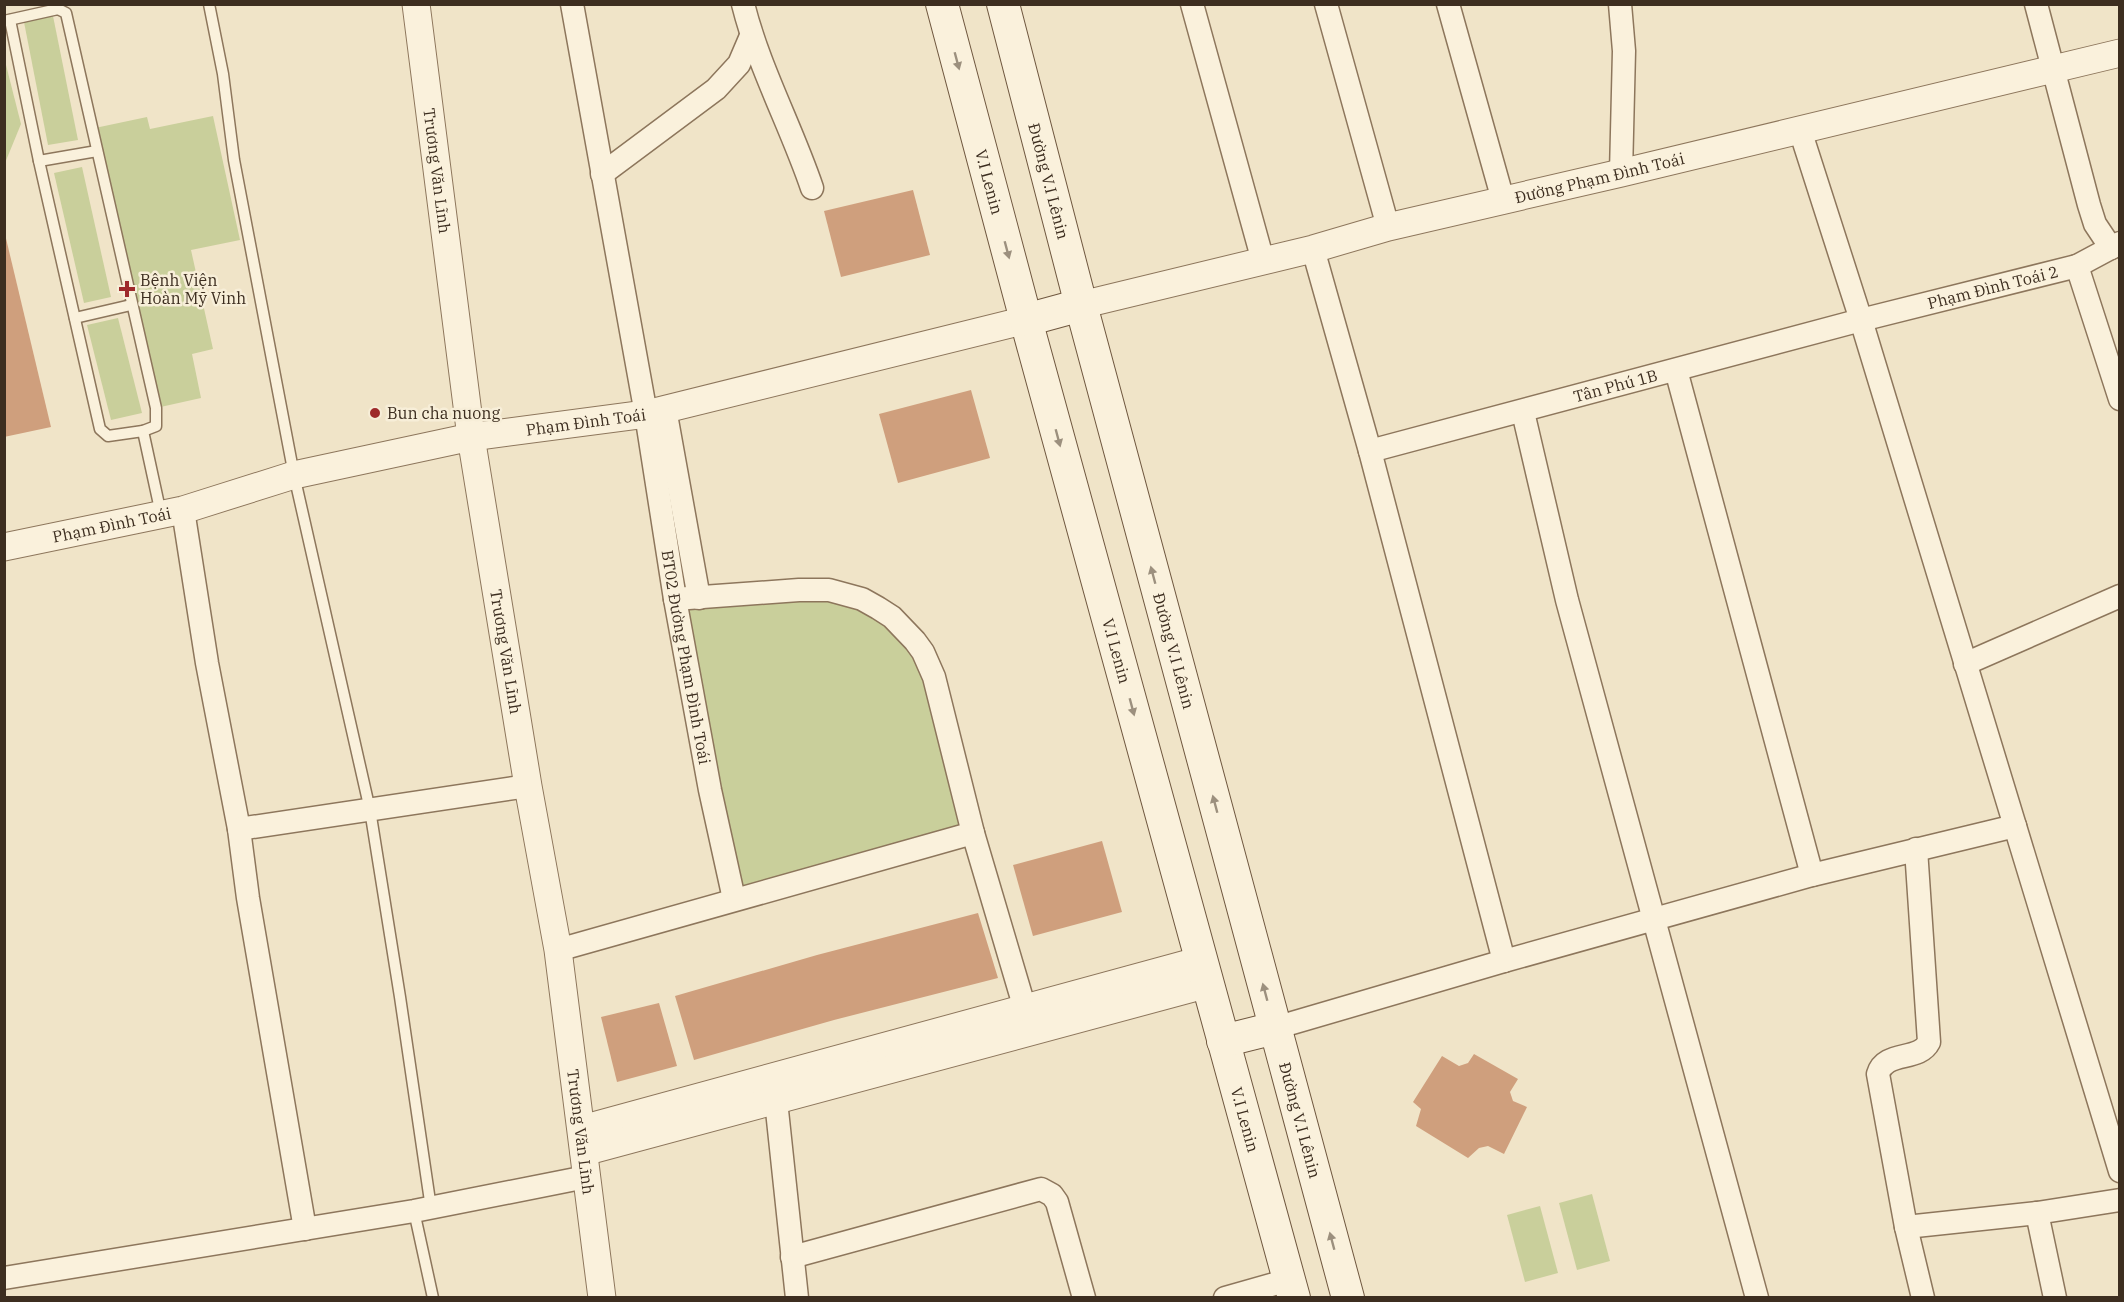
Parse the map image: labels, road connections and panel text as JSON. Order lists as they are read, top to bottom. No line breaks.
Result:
{"streets":{"main road":["V.I Lenin","Đường V.I Lênin"],"street":["Trương Văn Lĩnh","Đường Phạm Đình Toái","Phạm Đình Toái 2","Tân Phú 1B","Phạm Đình Toái","BT02 Đường Phạm Đình Toái"]},"crossings":[["Trương Văn Lĩnh","Phạm Đình Toái"],["Đường Phạm Đình Toái","Đường V.I Lênin"],["V.I Lenin","Phạm Đình Toái"],["Phạm Đình Toái 2","Tân Phú 1B"],["Phạm Đình Toái","BT02 Đường Phạm Đình Toái"]],"one_way":["V.I Lenin","Đường V.I Lênin"],"places":{"health":["Bệnh Viện Hoàn Mỹ Vinh"],"other":["Bun cha nuong"]}}
